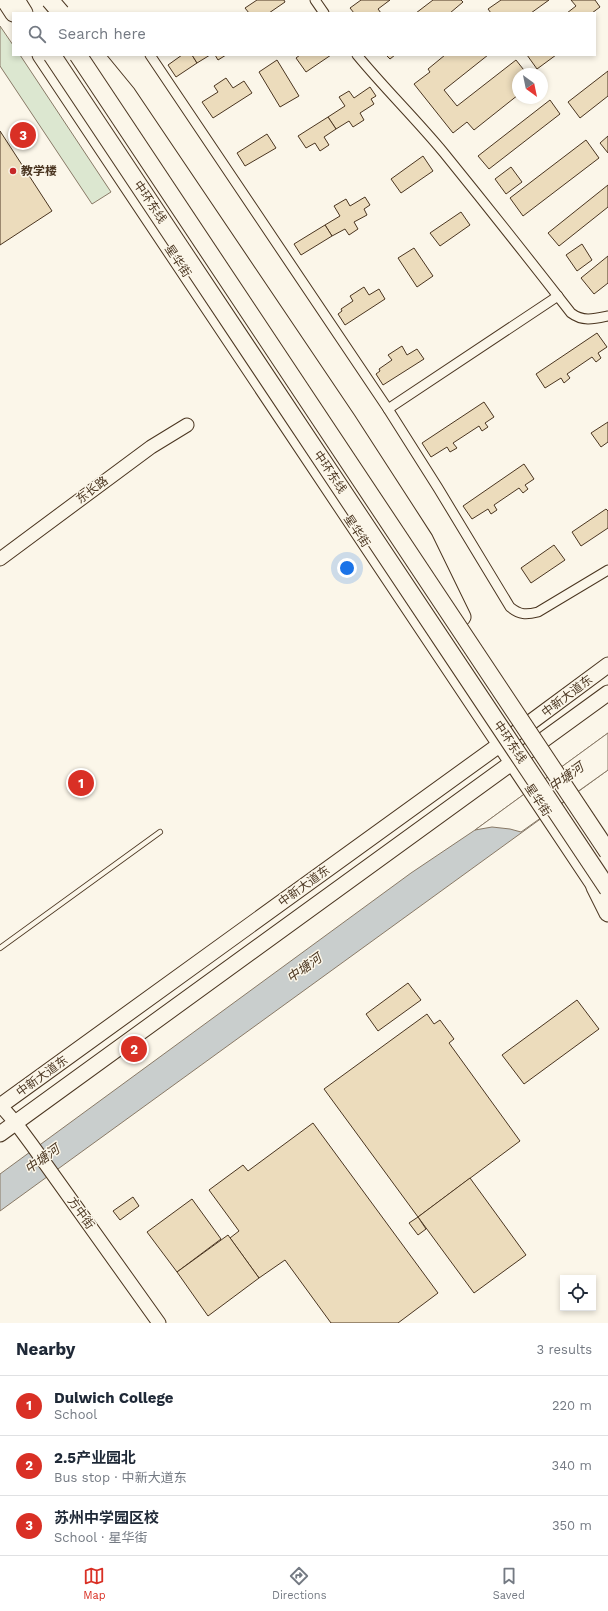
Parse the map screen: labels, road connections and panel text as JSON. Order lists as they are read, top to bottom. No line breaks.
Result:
{"streets":{"highway":["中环东线"],"main road":["星华街","中新大道东"],"street":["东长路","方中街"]},"crossings":[["中环东线","星华街"],["星华街","中新大道东"],["中新大道东","方中街"]],"water":["中塘河"],"places":["教学楼"],"north":"bottom right","page":{"search":"Search here","pins":["3","1","2"],"heading":["Nearby","3 results"],"list":[{"mark":"1","name":"Dulwich College","note":"School","value":"220 m"},{"mark":"2","name":"2.5产业园北","note":"Bus stop · 中新大道东","value":"340 m"},{"mark":"3","name":"苏州中学园区校","note":"School · 星华街","value":"350 m"}],"nav":["Map","Directions","Saved"]}}
